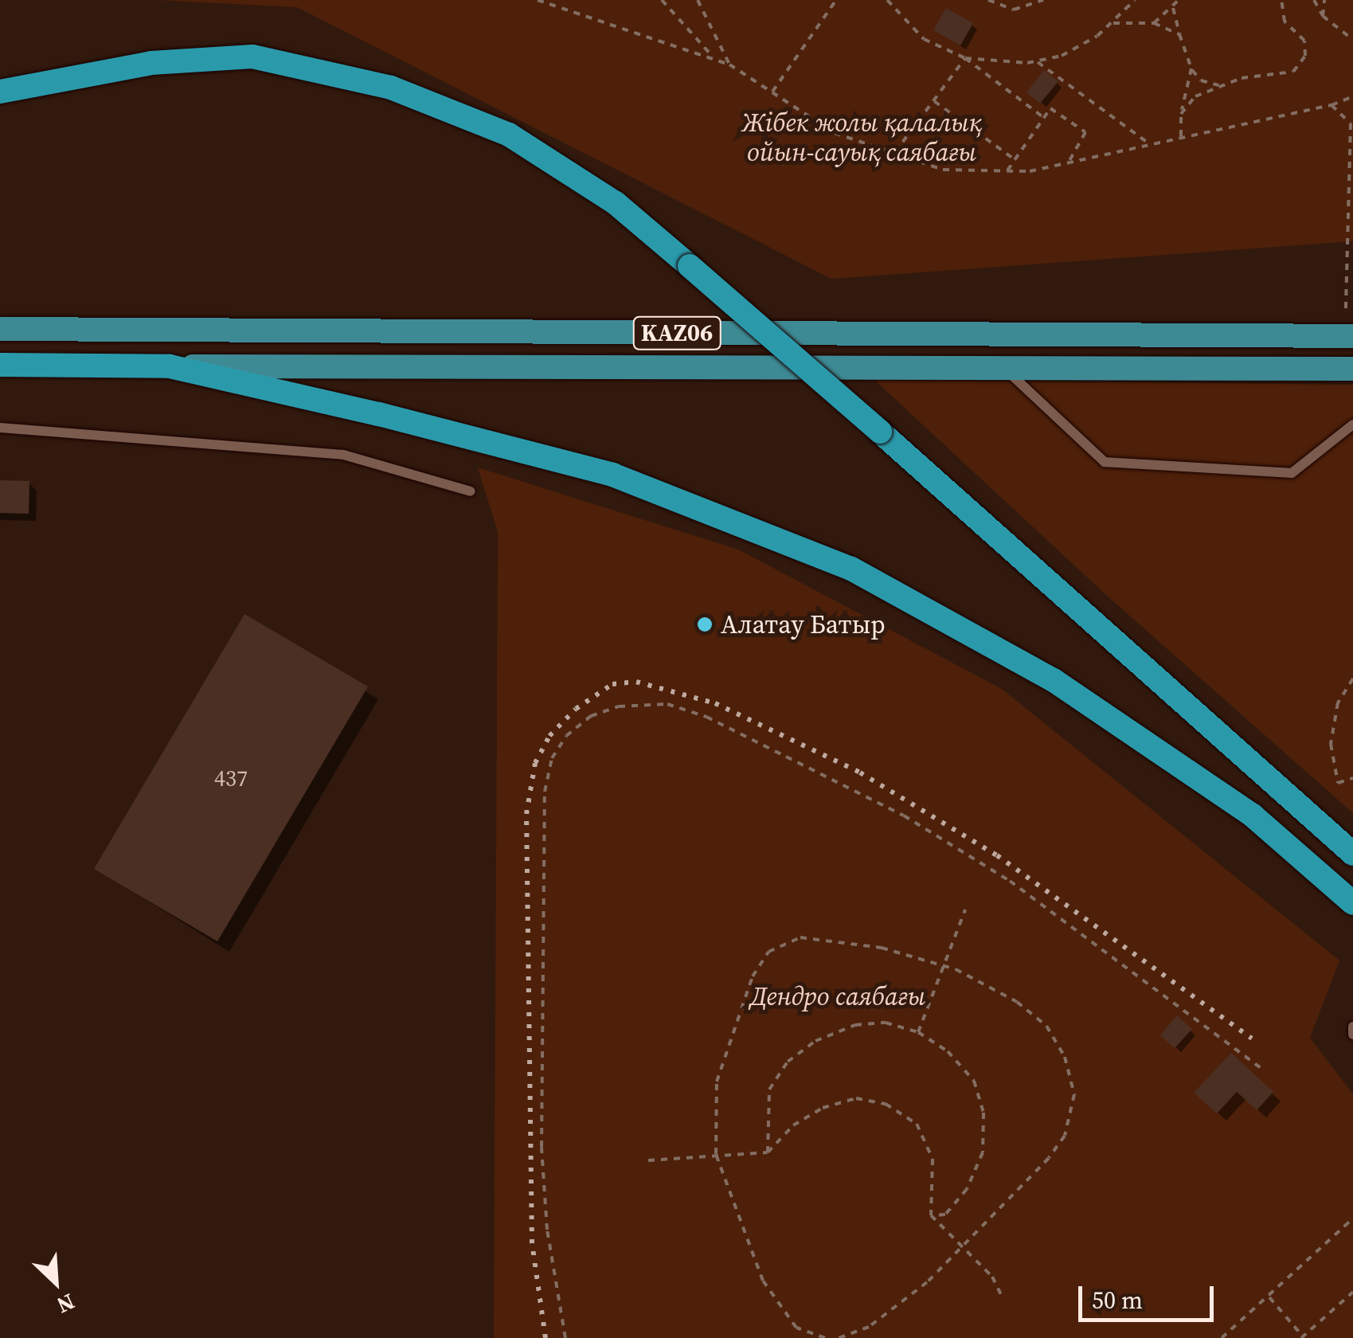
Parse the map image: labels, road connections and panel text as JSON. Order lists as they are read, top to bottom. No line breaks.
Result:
{"streets":{"highway":["KАZ06"]},"parks":["Жібек жолы қалалық ойын-сауық саябағы","Дендро саябағы"],"places":["Алатау Батыр"],"house_numbers":["437"],"scale_bar":"50 m","north":"bottom right"}
